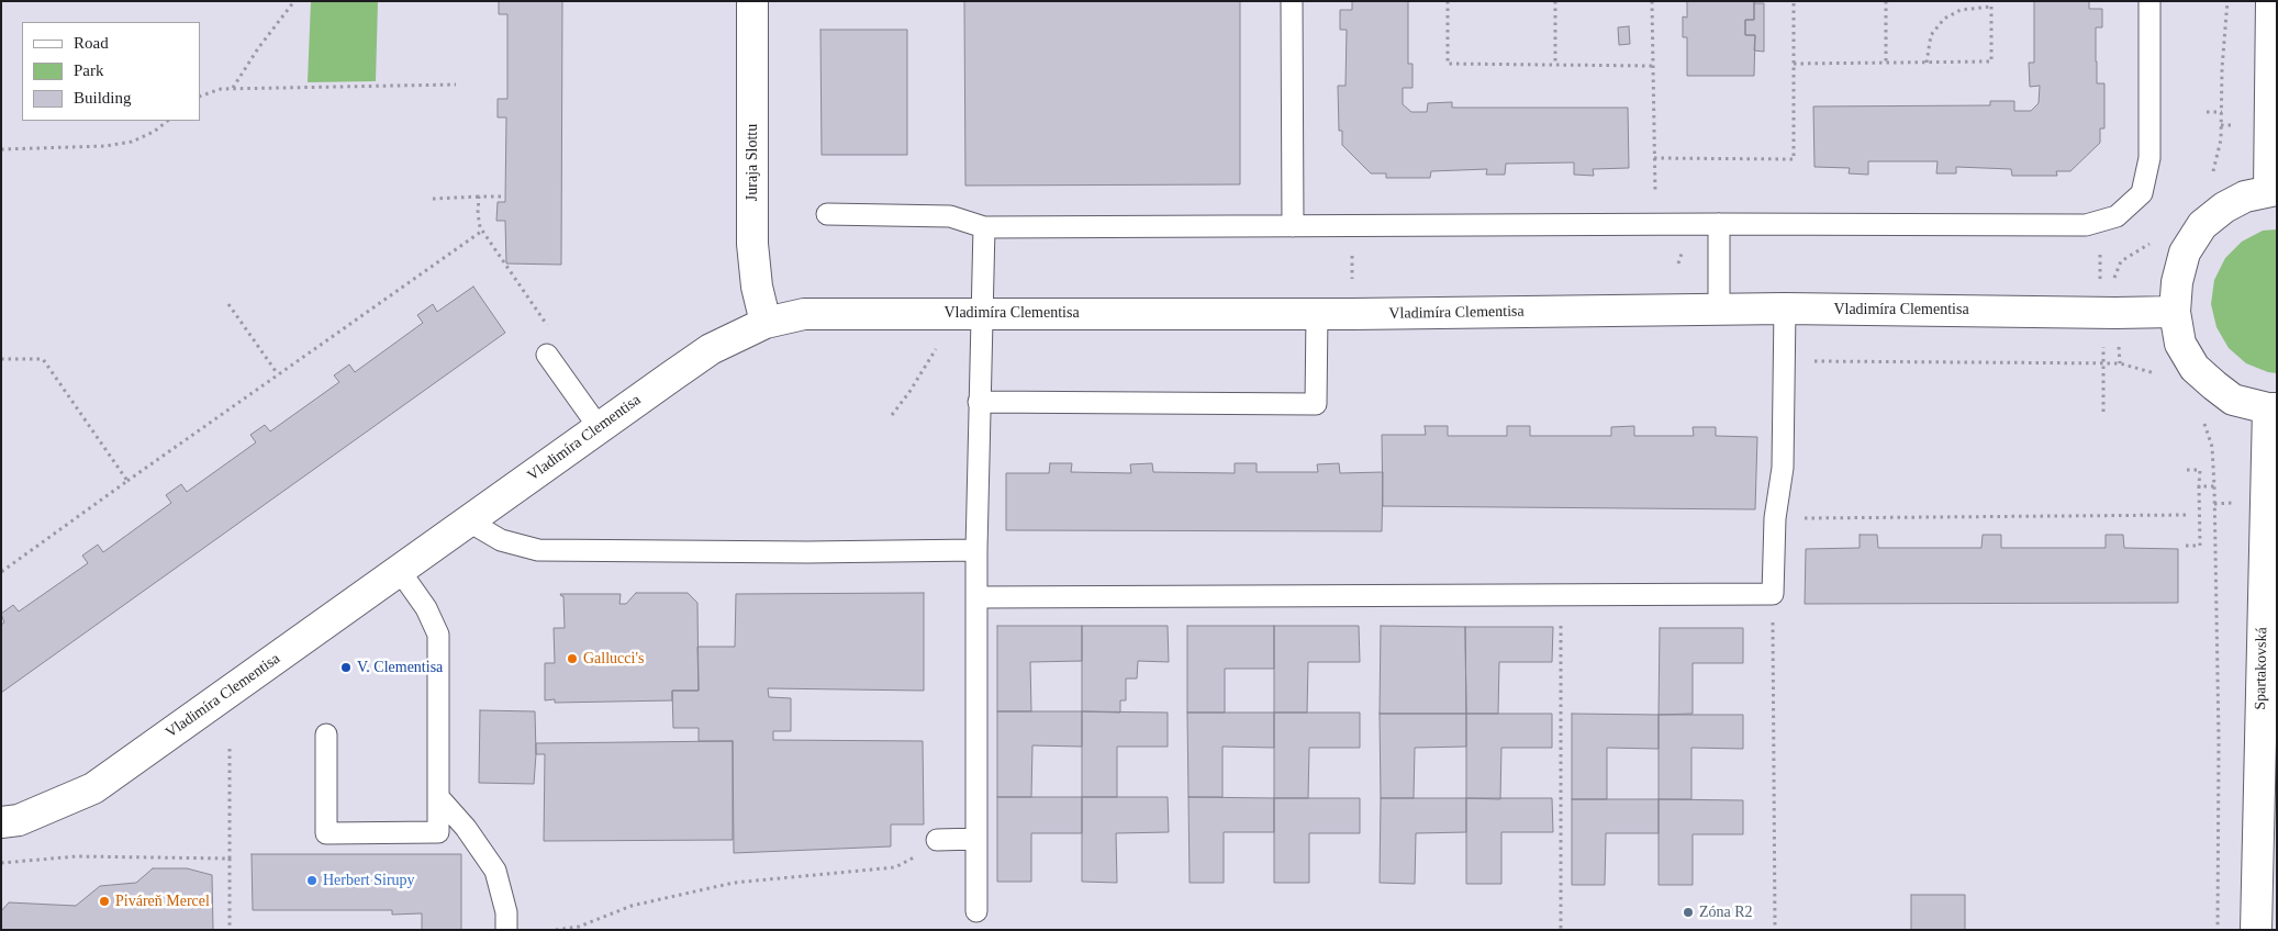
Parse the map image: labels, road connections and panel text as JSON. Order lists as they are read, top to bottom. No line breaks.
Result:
{"streets":{"street":["Juraja Slottu","Vladimíra Clementisa","Spartakovská"]},"crossings":[["Juraja Slottu","Vladimíra Clementisa"]],"places":["Gallucci's","V. Clementisa","Herbert Sirupy","Piváreň Mercel","Zóna R2"],"legend":["Road","Park","Building"]}
